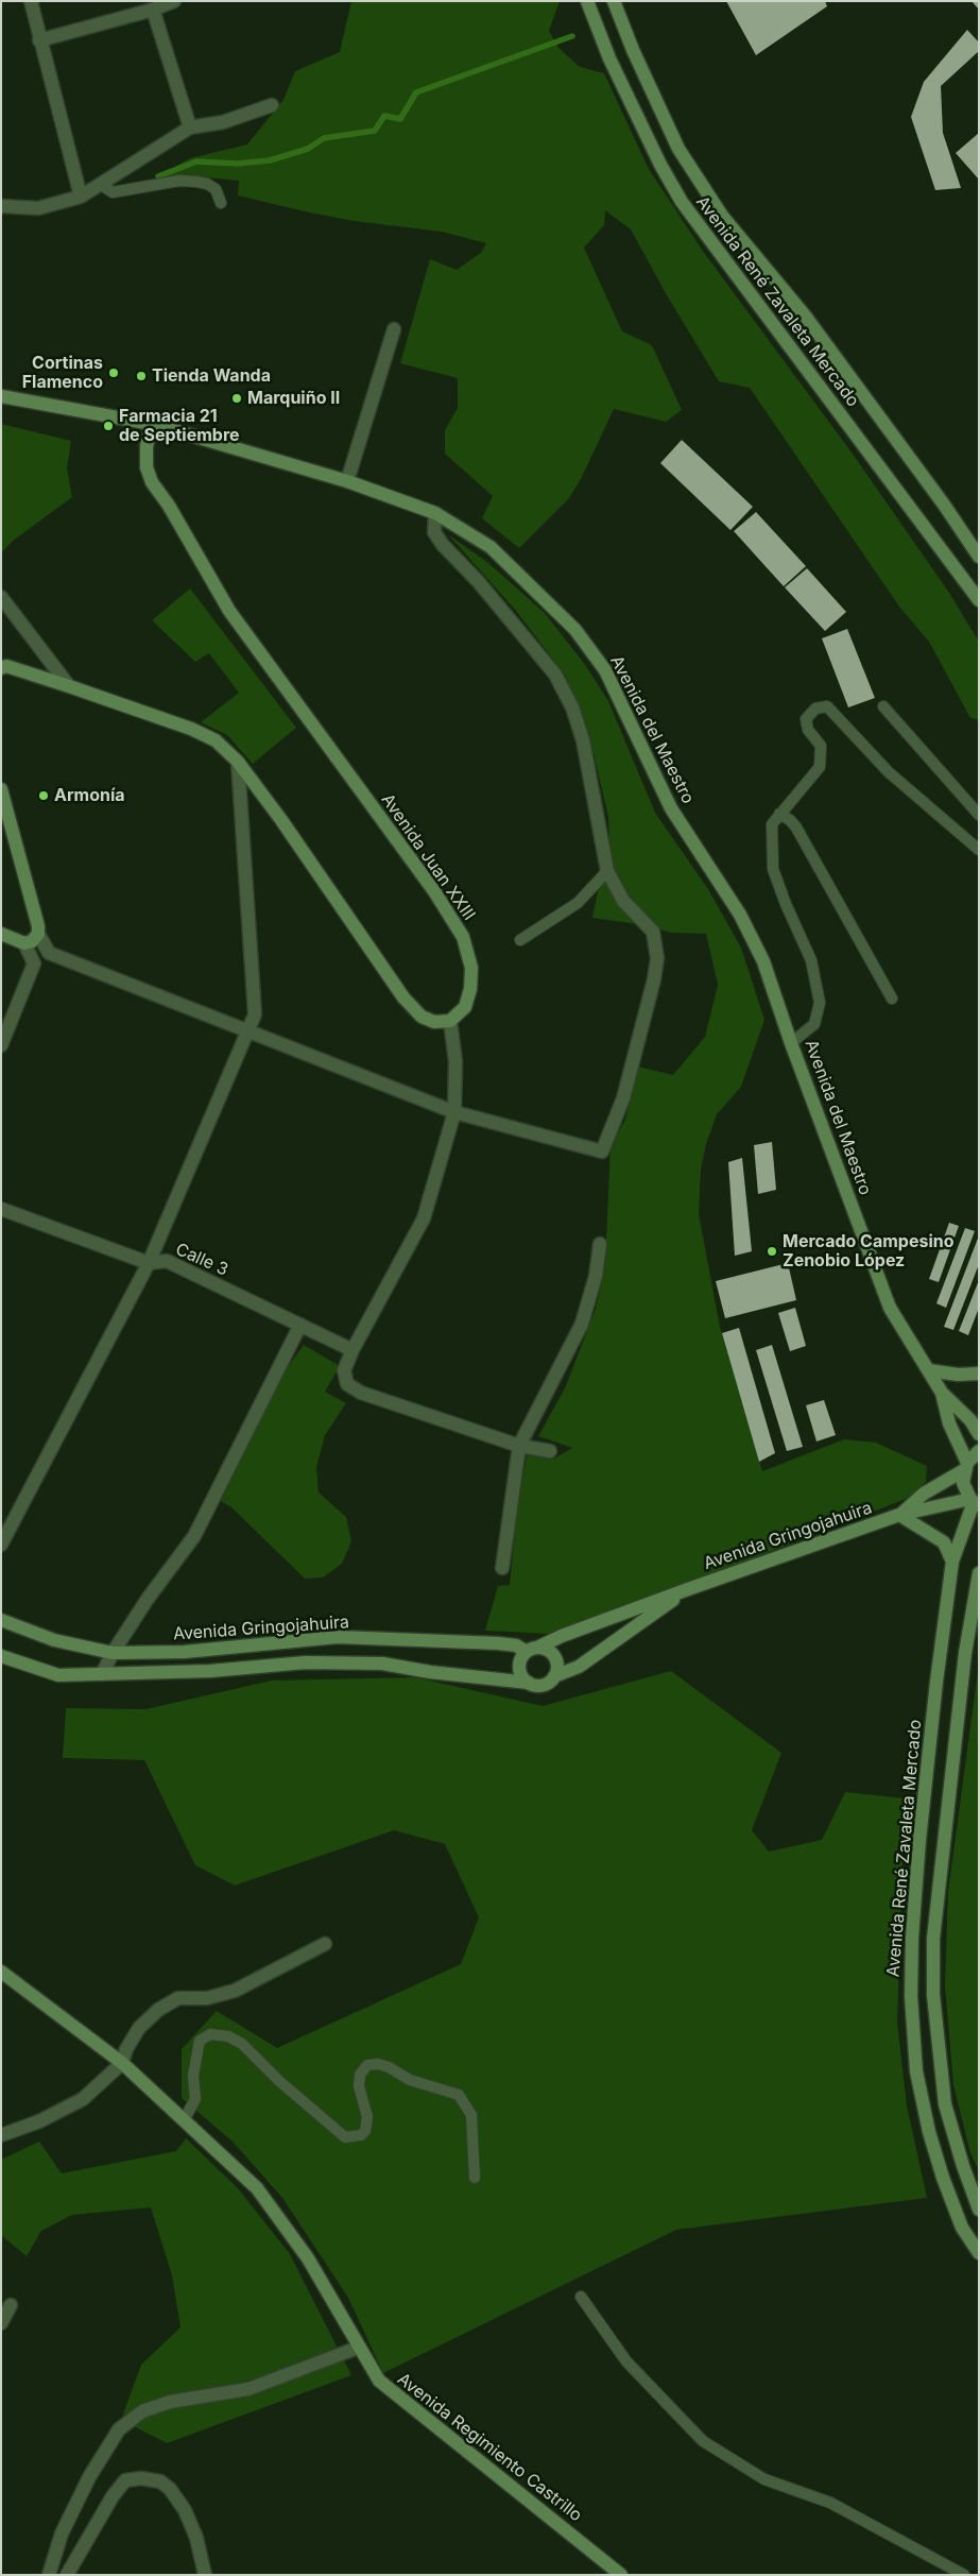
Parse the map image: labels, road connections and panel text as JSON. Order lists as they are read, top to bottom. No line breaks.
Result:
{"streets":{"main road":["Avenida René Zavaleta Mercado","Avenida del Maestro","Avenida Juan XXIII","Avenida Gringojahuira","Avenida Regimiento Castrillo"],"street":["Calle 3"]},"crossings":[["Avenida René Zavaleta Mercado","Avenida del Maestro"],["Avenida René Zavaleta Mercado","Avenida Gringojahuira"],["Avenida del Maestro","Avenida Juan XXIII"],["Avenida del Maestro","Avenida Gringojahuira"]],"places":["Cortinas Flamenco","Tienda Wanda","Marquiño II","Farmacia 21 de Septiembre","Armonía","Mercado Campesino Zenobio López"]}
